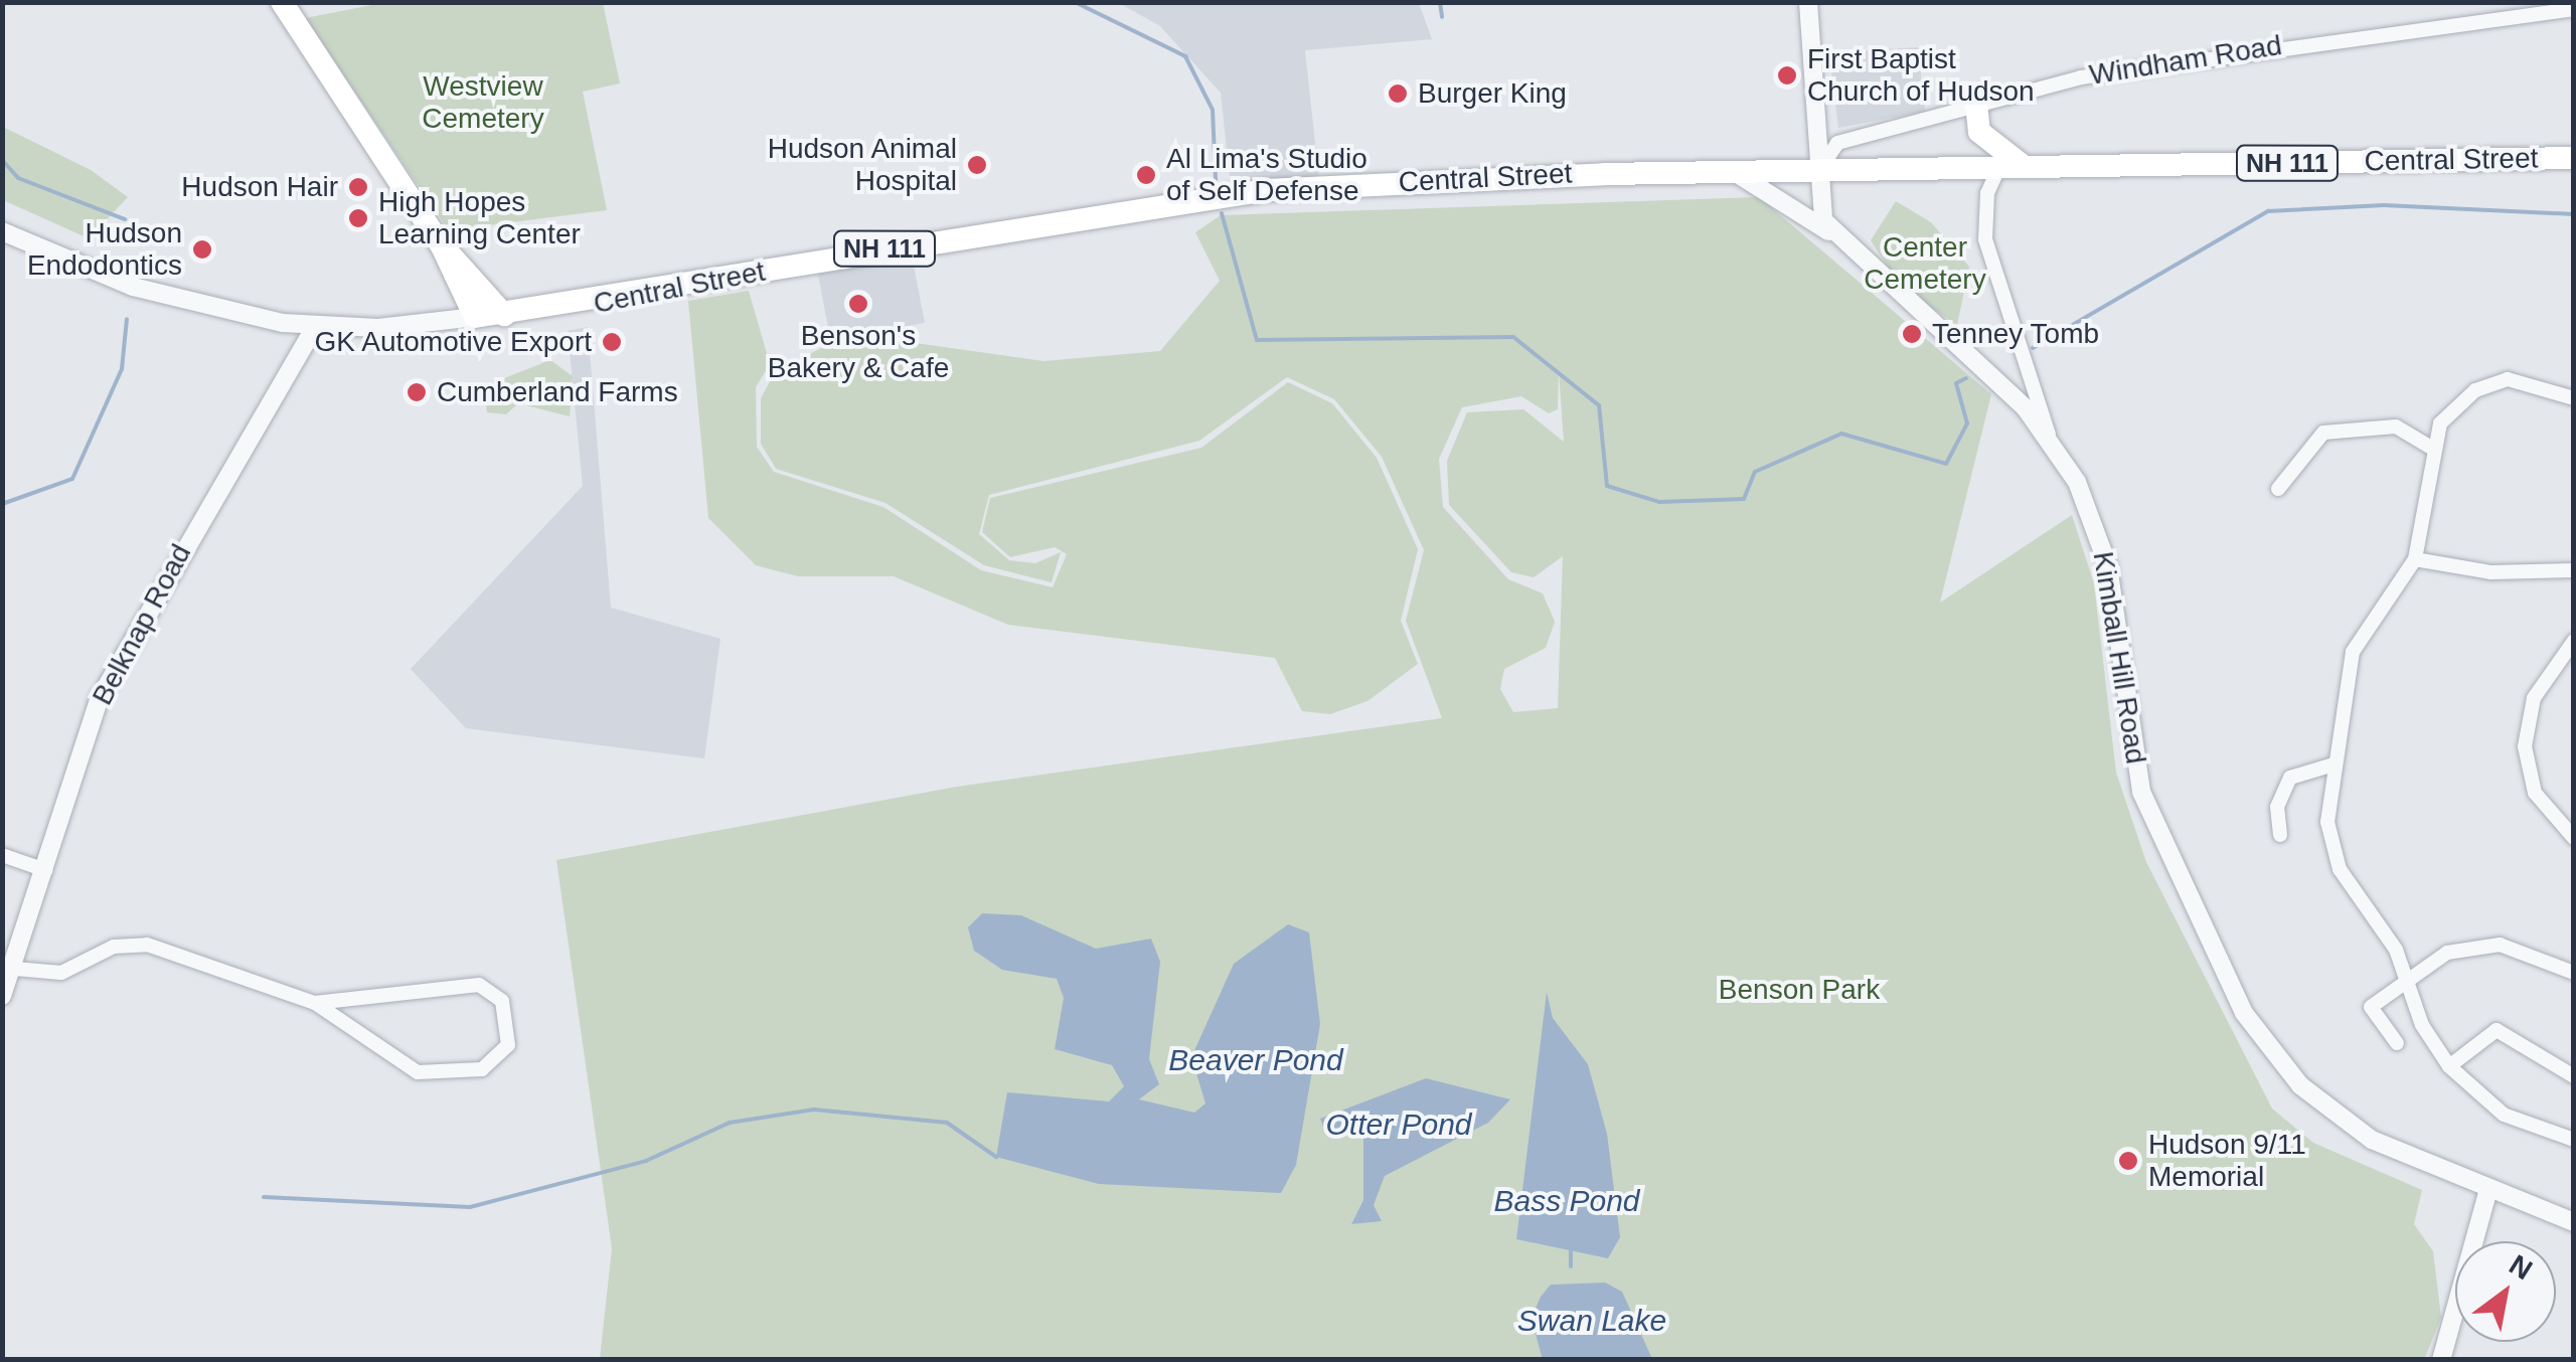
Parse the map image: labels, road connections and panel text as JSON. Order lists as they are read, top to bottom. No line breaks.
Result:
{"streets":{"main road":["Central Street","NH 111"],"street":["Windham Road","Belknap Road","Kimball Hill Road"]},"crossings":[["Windham Road","Central Street"],["Central Street","Belknap Road"],["Central Street","Kimball Hill Road"]],"water":["Beaver Pond","Otter Pond","Bass Pond","Swan Lake"],"parks":["Westview Cemetery","Center Cemetery","Benson Park"],"places":["First Baptist Church of Hudson","Burger King","Hudson Animal Hospital","Al Lima's Studio of Self Defense","Hudson Hair","High Hopes Learning Center","Hudson Endodontics","Benson's Bakery & Cafe","Tenney Tomb","GK Automotive Export","Cumberland Farms","Hudson 9/11 Memorial"],"north":"top right"}
